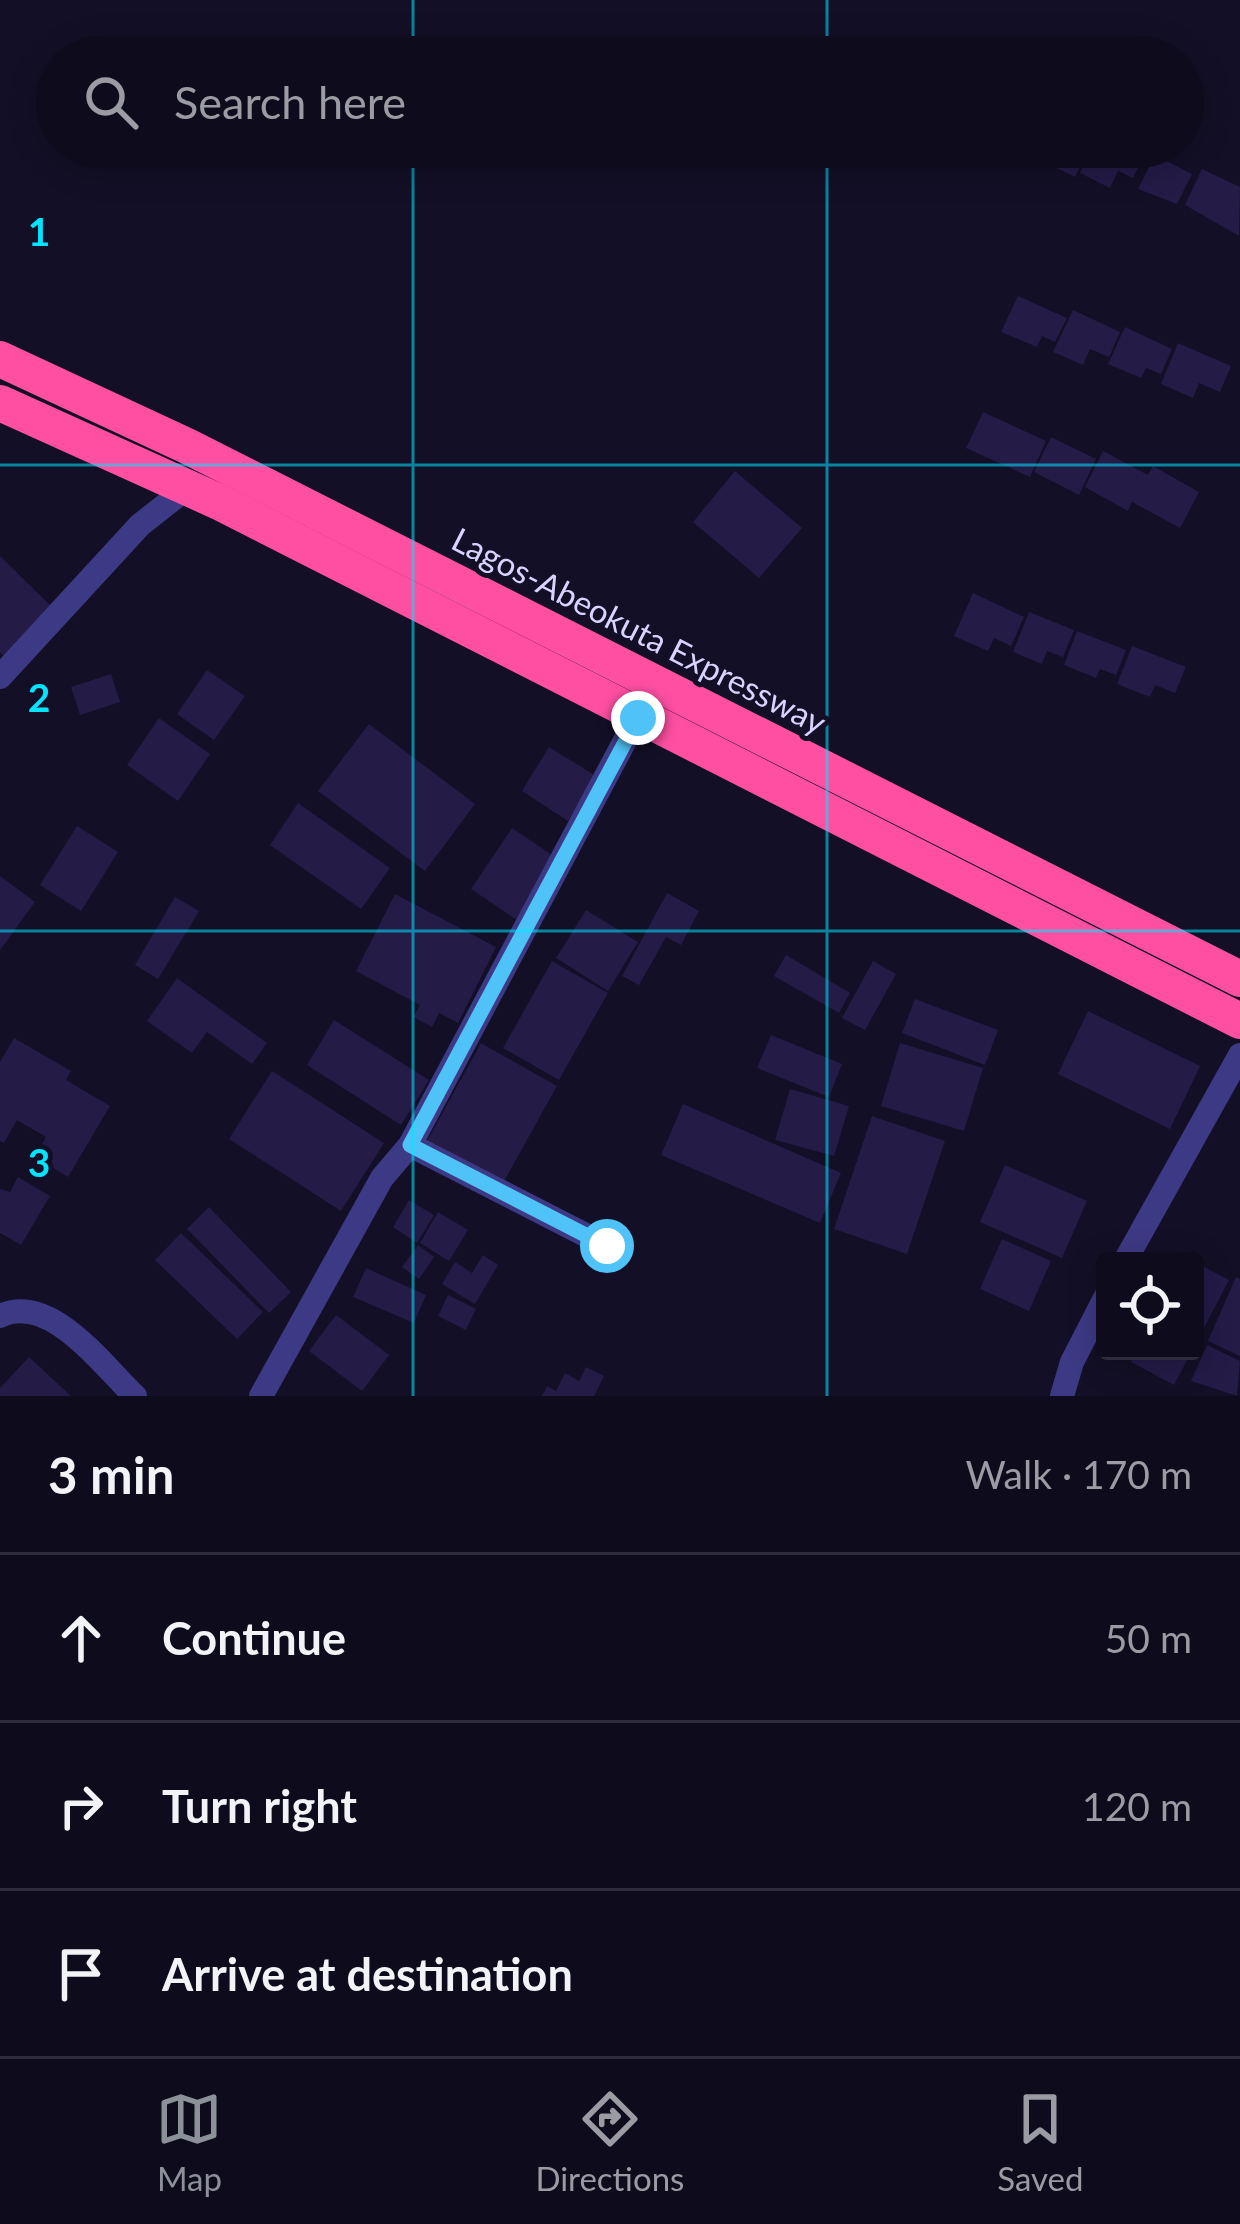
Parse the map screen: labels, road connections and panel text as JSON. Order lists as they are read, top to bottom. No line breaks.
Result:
{"streets":{"highway":["Lagos-Abeokuta Expressway"]},"page":{"search":"Search here","heading":["3 min","Walk · 170 m"],"list":[["Continue","50 m"],["Turn right","120 m"],"Arrive at destination"],"nav":["Map","Directions","Saved"]},"grid":{"rows":["1","2","3"]}}
